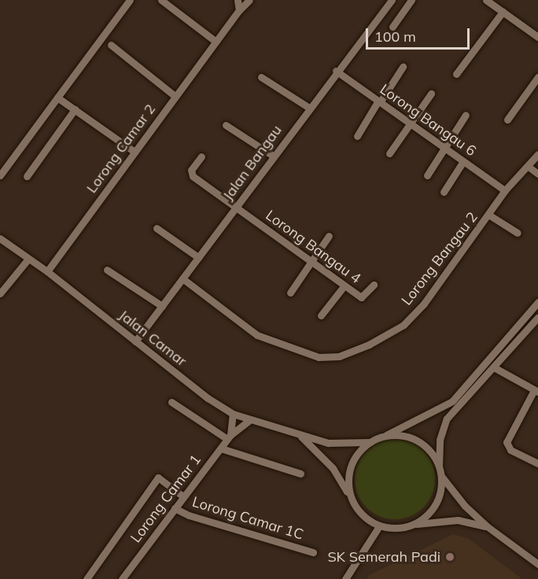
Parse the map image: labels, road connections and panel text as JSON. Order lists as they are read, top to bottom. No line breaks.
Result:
{"streets":{"street":["Lorong Bangau 6","Lorong Camar 2","Jalan Bangau","Lorong Bangau 4","Lorong Bangau 2","Jalan Camar","Lorong Camar 1","Lorong Camar 1C"]},"crossings":[["Lorong Bangau 6","Jalan Bangau"],["Lorong Bangau 6","Lorong Bangau 2"],["Lorong Camar 2","Jalan Camar"],["Jalan Bangau","Lorong Bangau 4"],["Jalan Bangau","Lorong Bangau 2"],["Jalan Bangau","Jalan Camar"],["Jalan Camar","Lorong Camar 1"],["Lorong Camar 1","Lorong Camar 1C"]],"places":["SK Semerah Padi"],"scale_bar":"100 m"}
